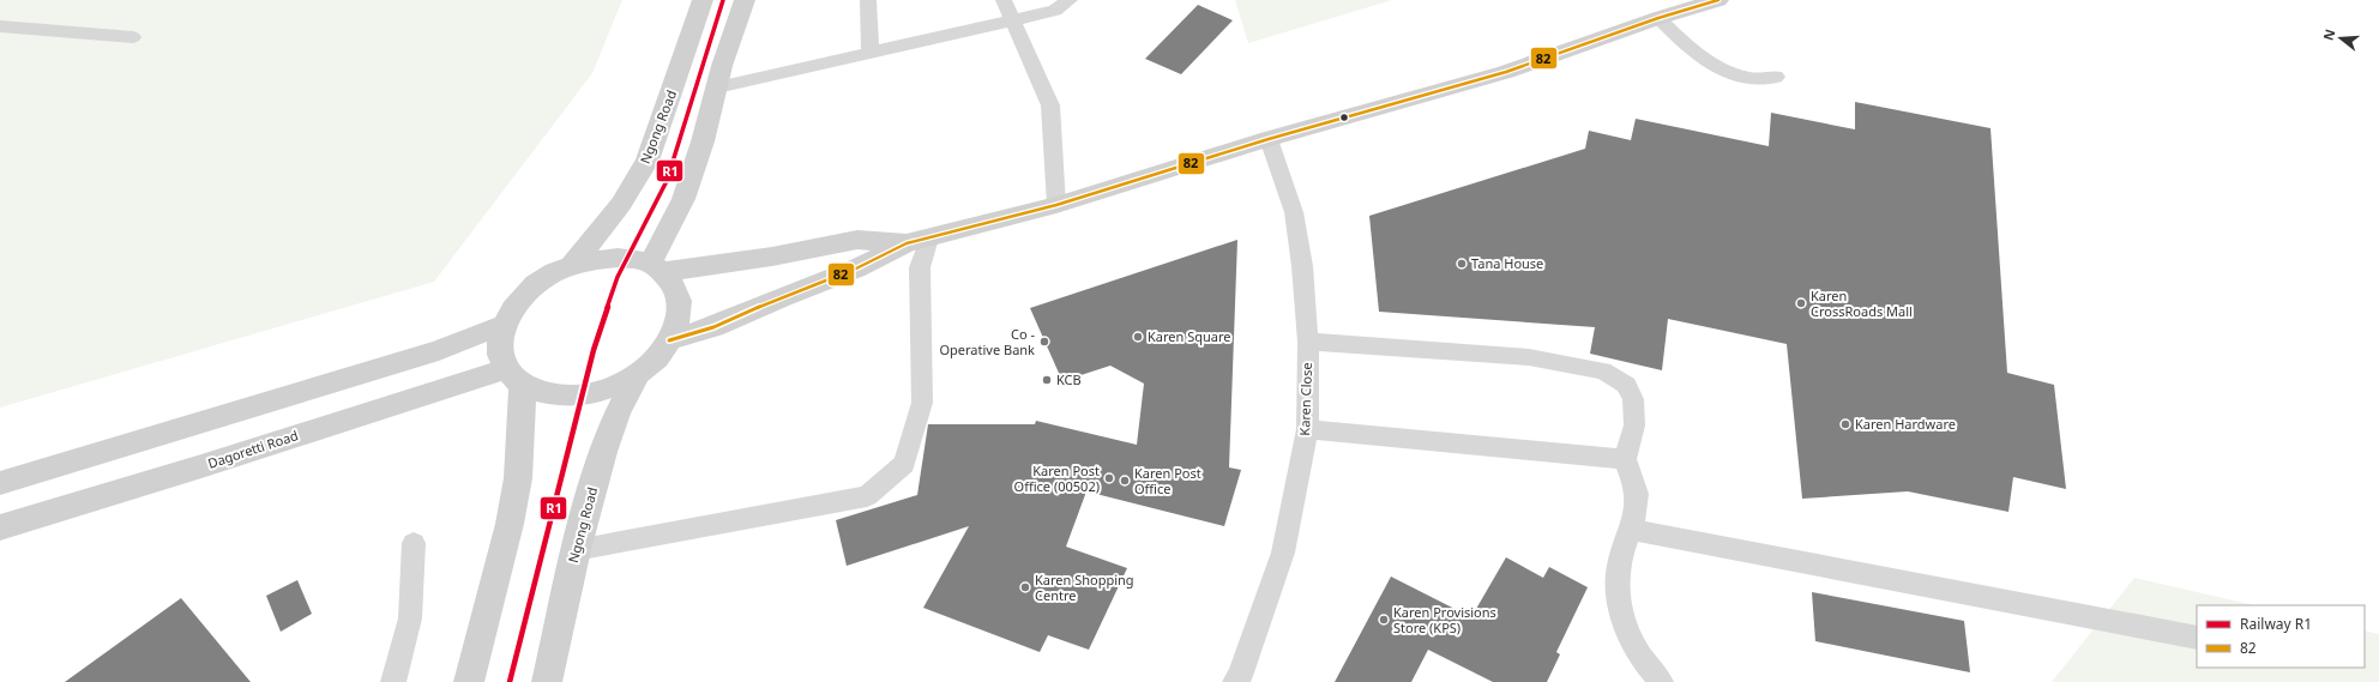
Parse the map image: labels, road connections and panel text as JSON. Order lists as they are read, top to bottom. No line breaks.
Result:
{"streets":{"main road":["Ngong Road","Dagoretti Road"],"lane":["Karen Close"]},"crossings":[["Ngong Road","Dagoretti Road"]],"places":["Tana House","Karen CrossRoads Mall","Karen Square","Co - Operative Bank","KCB","Karen Hardware","Karen Post Office (00502)","Karen Post Office","Karen Shopping Centre","Karen Provisions Store (KPS)"],"lines":["rail line R1","transit line 82"],"legend":["Railway R1","82"],"north":"left"}
